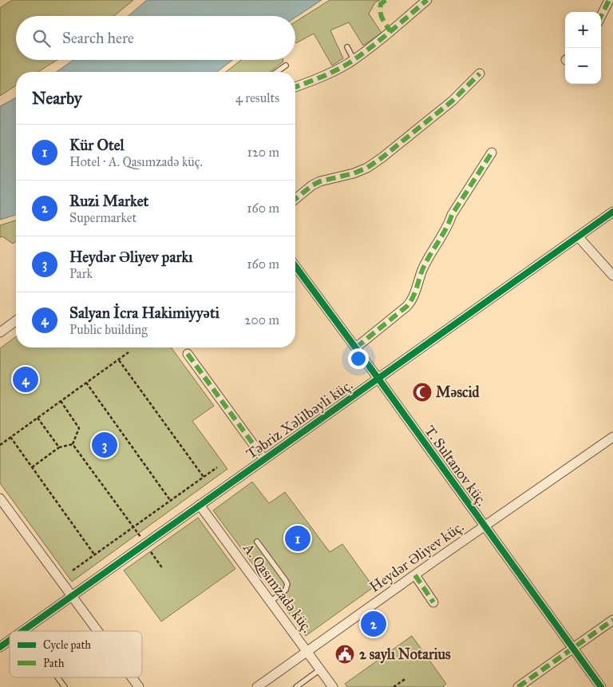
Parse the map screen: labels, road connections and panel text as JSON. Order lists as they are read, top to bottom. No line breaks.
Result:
{"streets":{"street":["Təbriz Xəlilbəyli küç.","T. Sultanov küç.","Heydər Əliyev küç.","A. Qasımzadə küç."]},"crossings":[["Təbriz Xəlilbəyli küç.","T. Sultanov küç."],["Təbriz Xəlilbəyli küç.","A. Qasımzadə küç."],["T. Sultanov küç.","Heydər Əliyev küç."],["Heydər Əliyev küç.","A. Qasımzadə küç."]],"places":{"mosque":["Məscid"],"public building":["2 saylı Notarius"]},"legend":["Cycle path","Path"],"page":{"map_buttons":["+","−"],"search":"Search here","heading":["Nearby","4 results"],"list":[{"mark":"1","name":"Kür Otel","note":"Hotel · A. Qasımzadə küç.","value":"120 m"},{"mark":"2","name":"Ruzi Market","note":"Supermarket","value":"160 m"},{"mark":"3","name":"Heydər Əliyev parkı","note":"Park","value":"160 m"},{"mark":"4","name":"Salyan İcra Hakimiyyəti","note":"Public building","value":"200 m"}],"pins":["4","3","1","2"]}}
